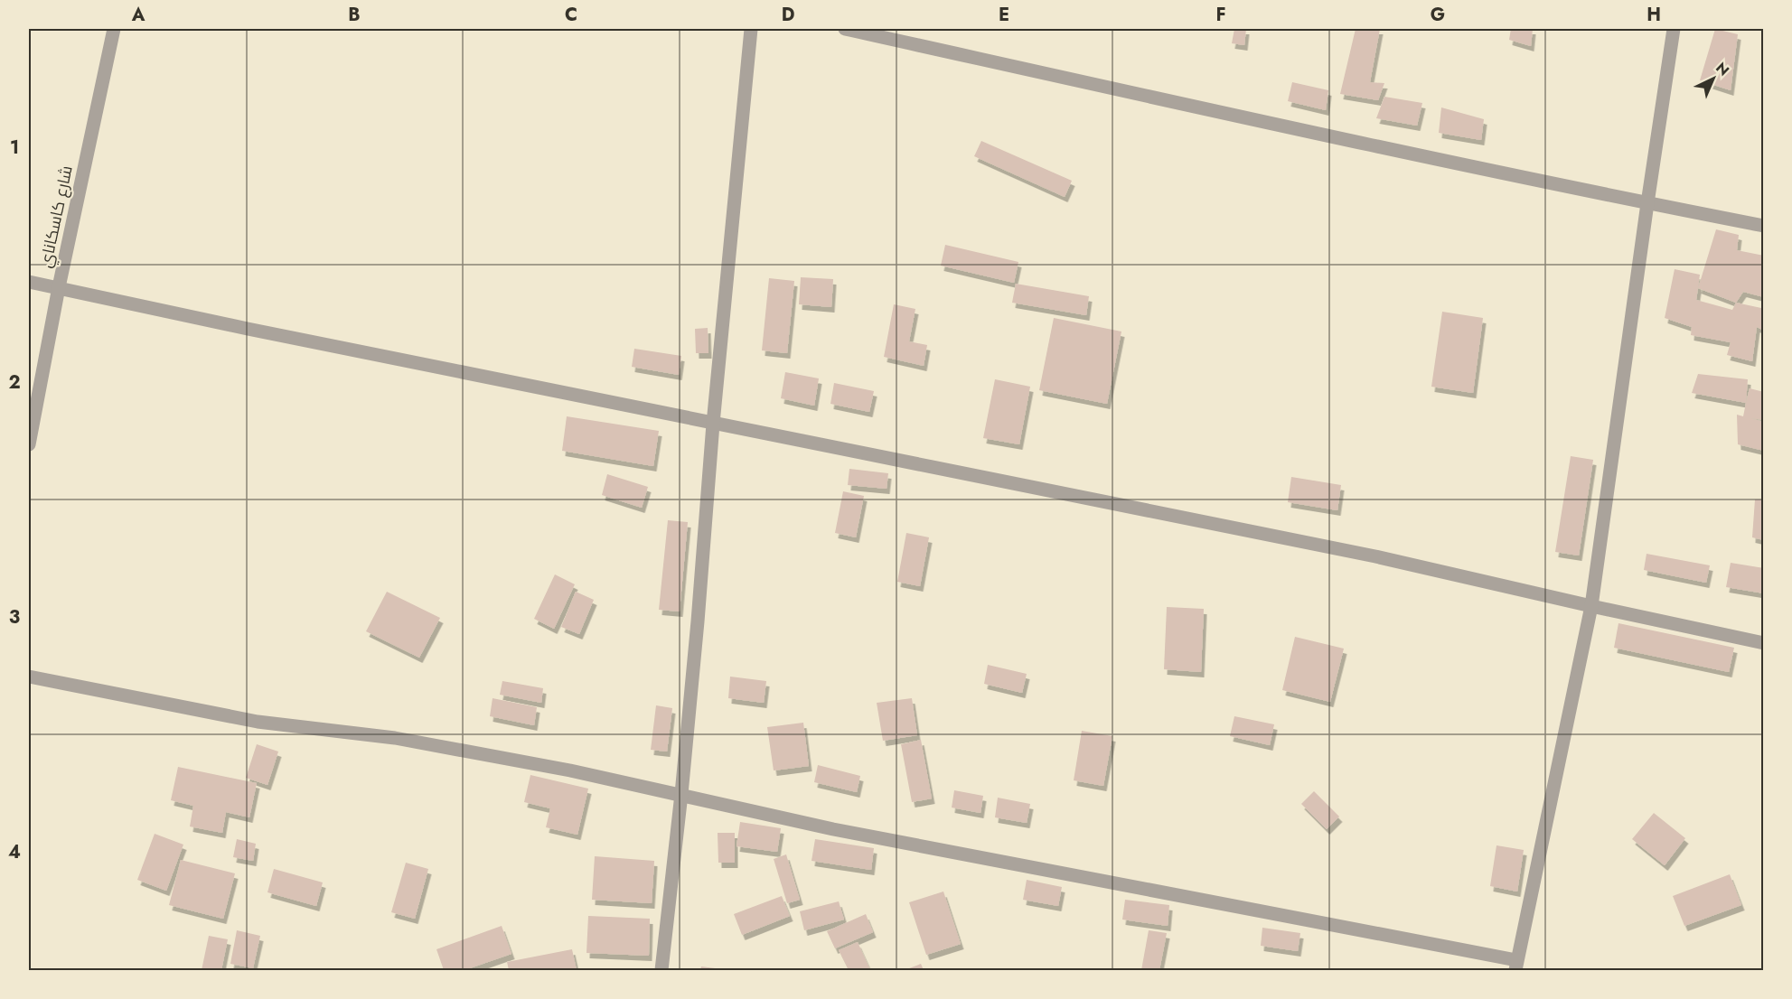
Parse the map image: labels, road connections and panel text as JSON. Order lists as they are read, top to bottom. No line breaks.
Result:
{"streets":{"street":["شارع كاسكاناي"]},"north":"top right","grid":{"columns":["A","B","C","D","E","F","G","H"],"rows":["1","2","3","4"]}}
